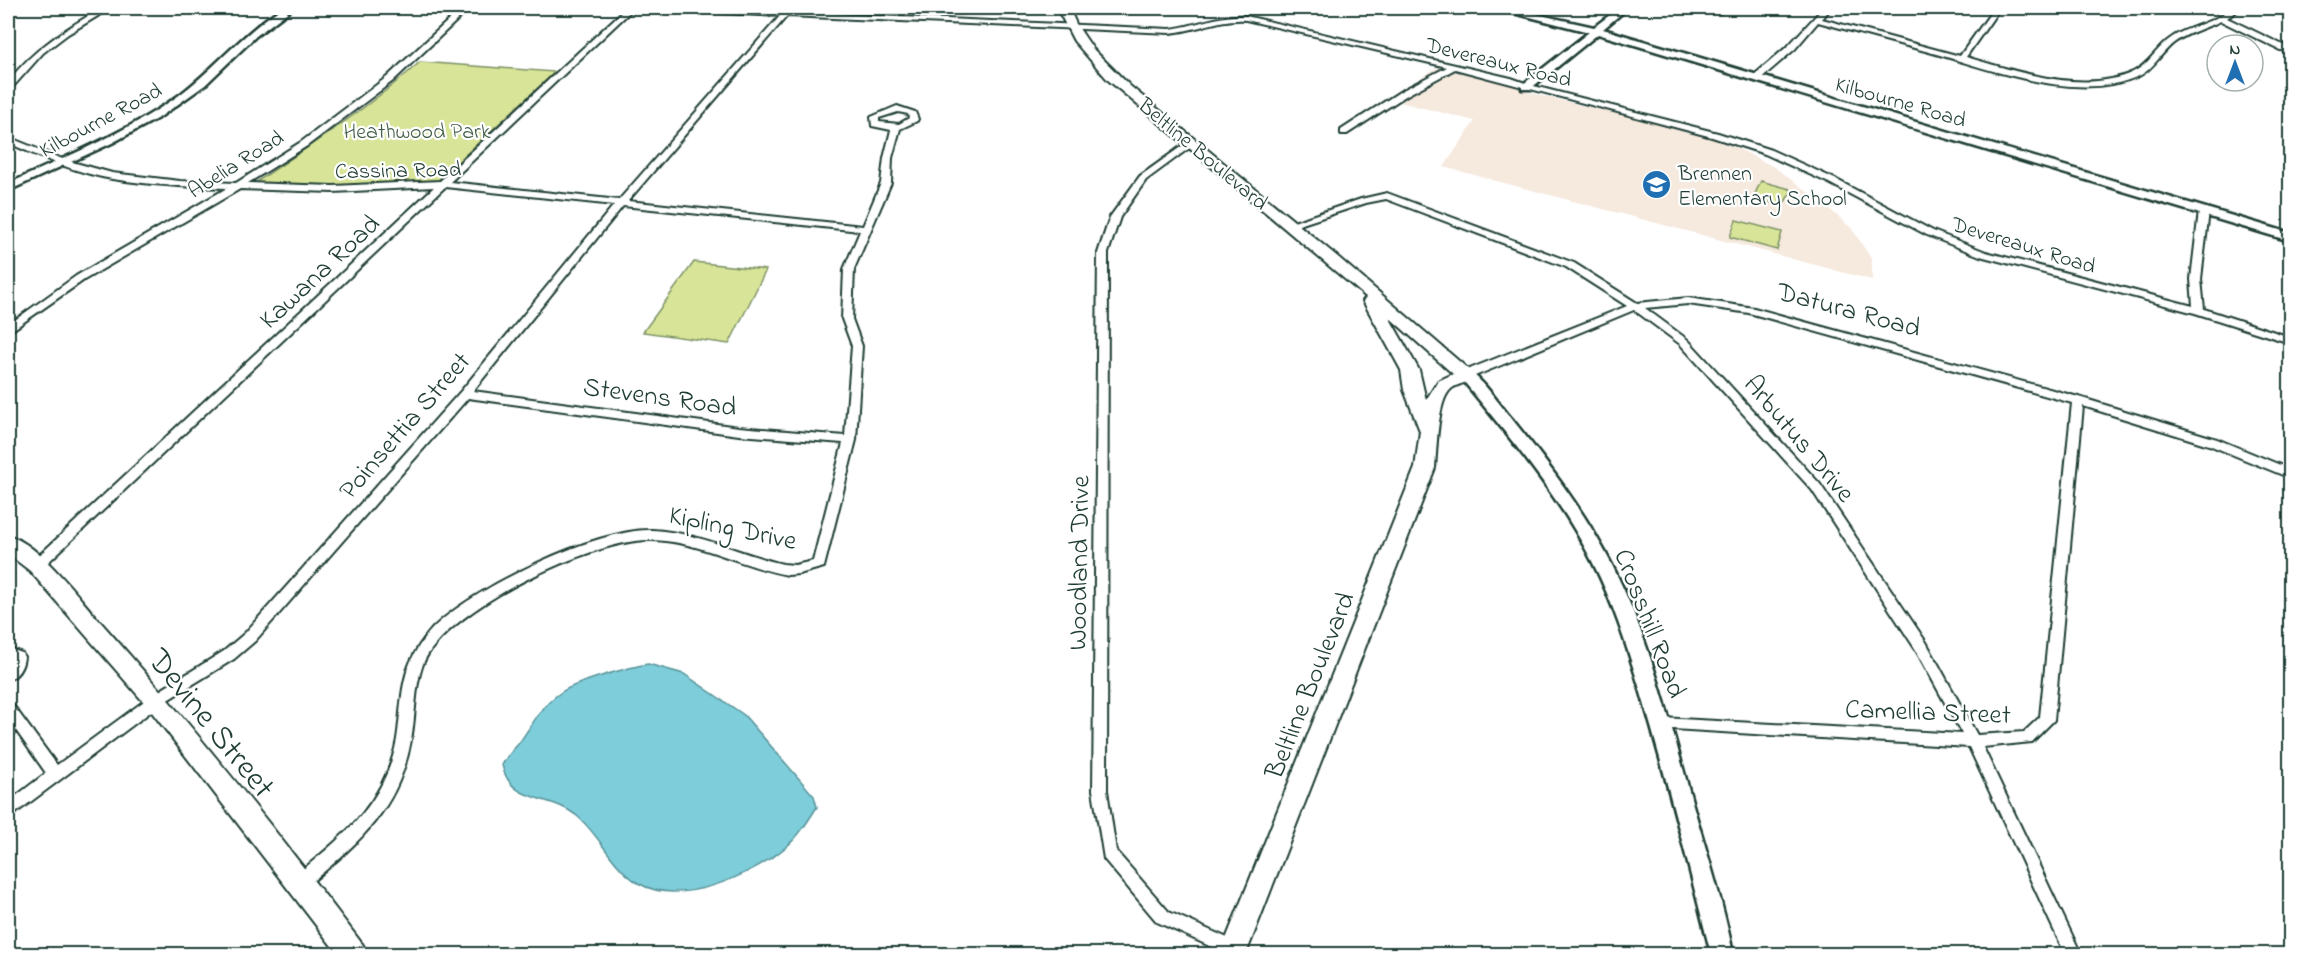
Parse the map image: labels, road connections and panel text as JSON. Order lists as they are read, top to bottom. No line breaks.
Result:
{"streets":{"main road":["Beltline Boulevard","Datura Road","Crosshill Road","Devine Street"],"street":["Devereaux Road","Kilbourne Road","Abelia Road","Cassina Road","Kawana Road","Stevens Road","Poinsettia Street","Arbutus Drive","Kipling Drive","Woodland Drive","Camellia Street"]},"crossings":[["Devereaux Road","Beltline Boulevard"],["Devereaux Road","Poinsettia Street"],["Kilbourne Road","Cassina Road"],["Beltline Boulevard","Datura Road"],["Beltline Boulevard","Arbutus Drive"],["Beltline Boulevard","Woodland Drive"],["Beltline Boulevard","Crosshill Road"],["Abelia Road","Cassina Road"],["Cassina Road","Kawana Road"],["Cassina Road","Poinsettia Street"],["Cassina Road","Kipling Drive"],["Kawana Road","Devine Street"],["Datura Road","Arbutus Drive"],["Datura Road","Crosshill Road"],["Datura Road","Camellia Street"],["Stevens Road","Poinsettia Street"],["Stevens Road","Kipling Drive"],["Poinsettia Street","Devine Street"],["Arbutus Drive","Camellia Street"],["Kipling Drive","Devine Street"],["Crosshill Road","Camellia Street"]],"parks":["Heathwood Park"],"places":{"school or university":["Brennen Elementary School"]},"north":"top"}
